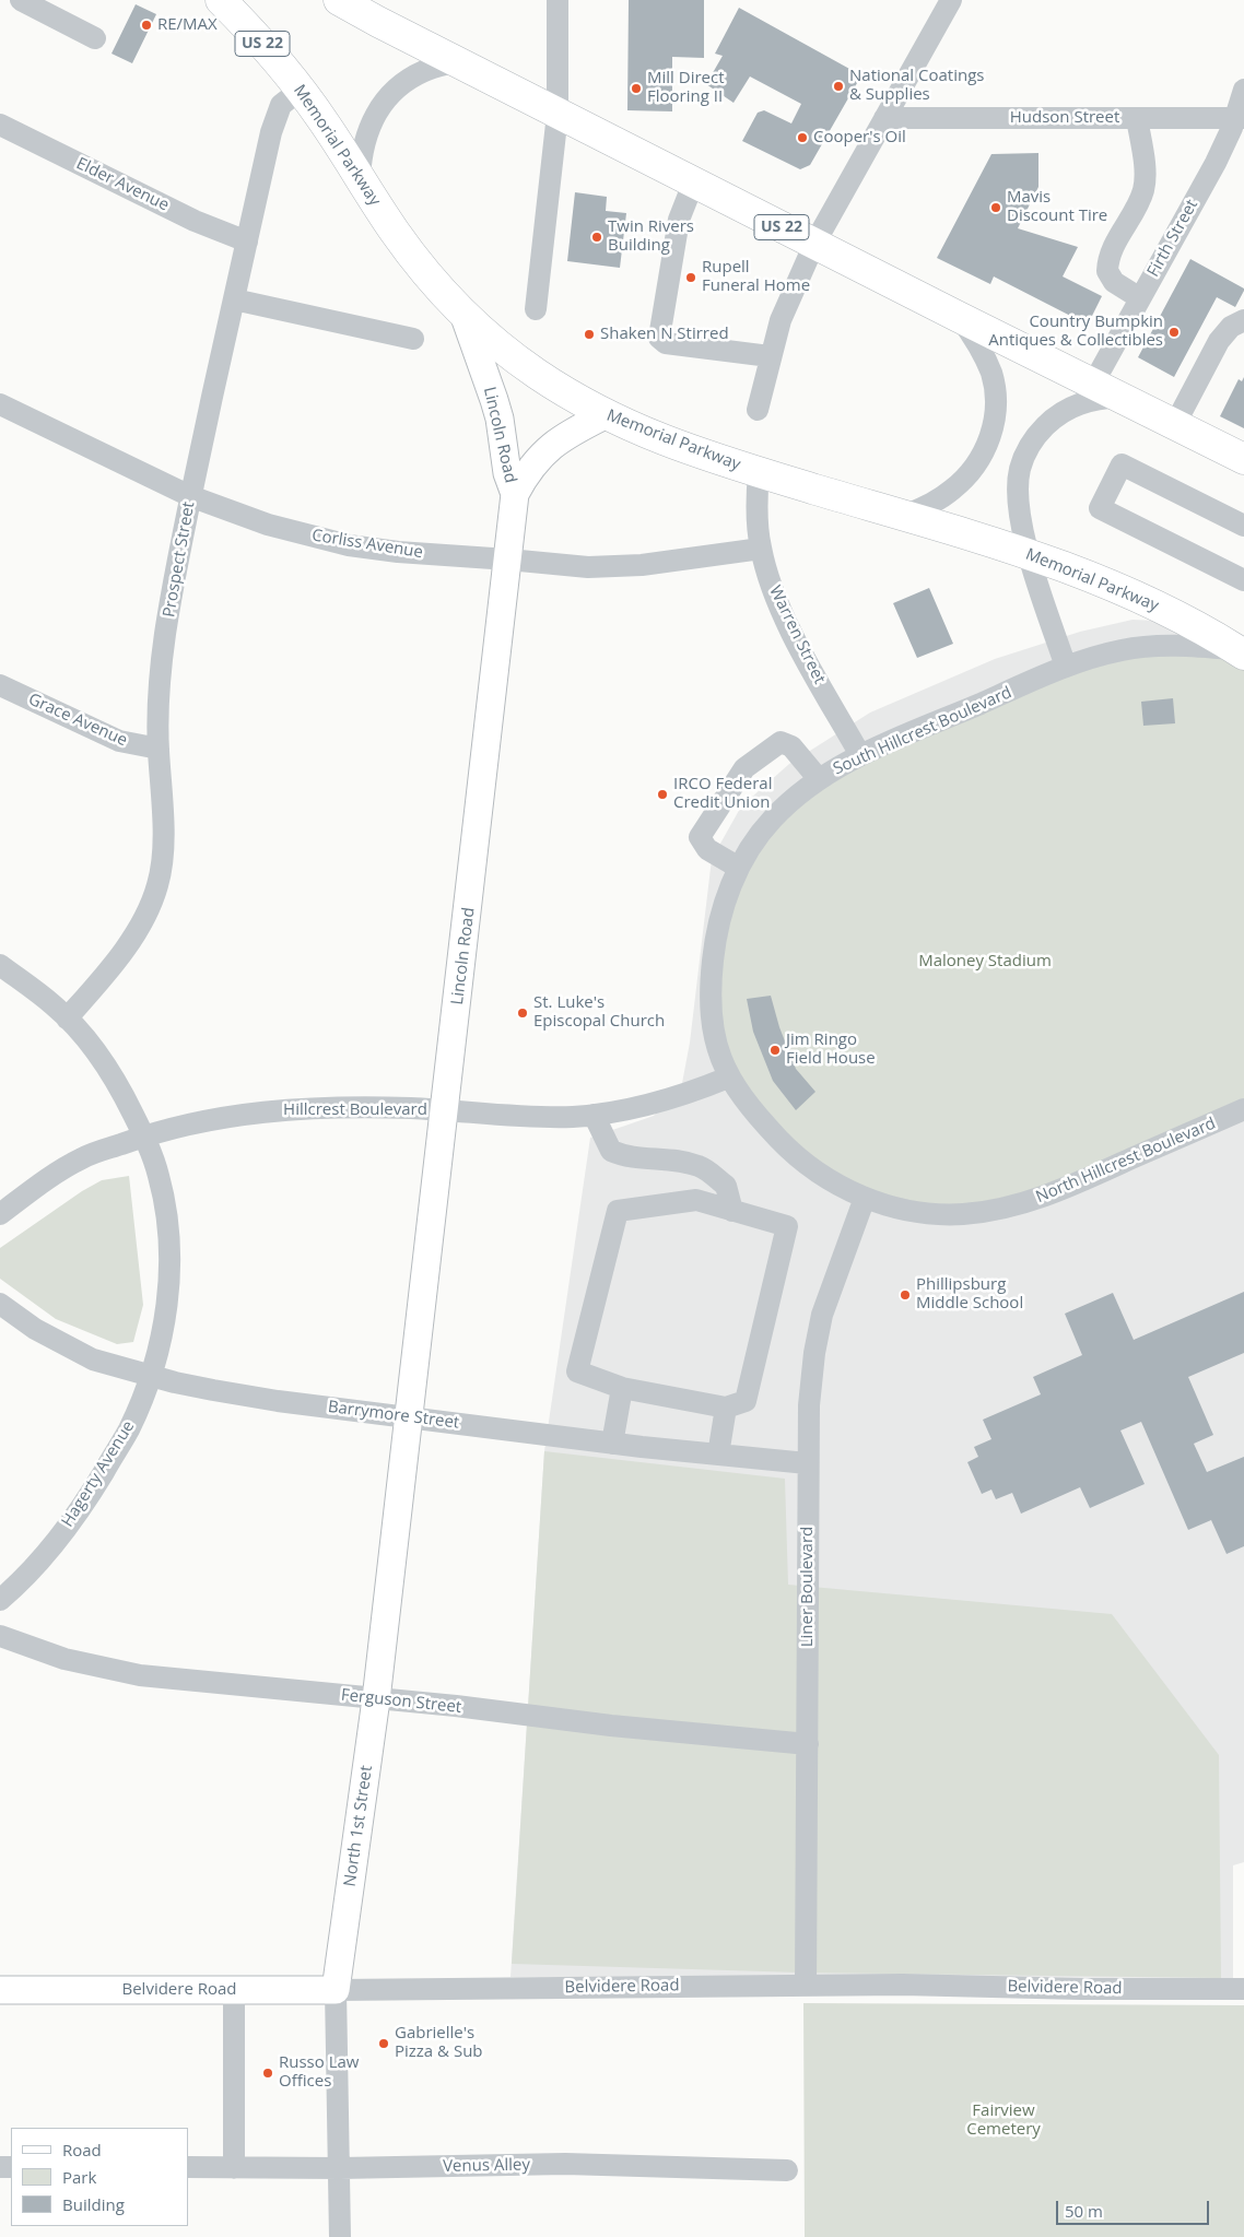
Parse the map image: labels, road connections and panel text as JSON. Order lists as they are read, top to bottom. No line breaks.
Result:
{"streets":{"highway":["US 22","Memorial Parkway"],"main road":["Lincoln Road","North 1st Street","Belvidere Road"],"street":["Hudson Street","Elder Avenue","Firth Street","Corliss Avenue","Prospect Street","Warren Street","Grace Avenue","South Hillcrest Boulevard","Hillcrest Boulevard","North Hillcrest Boulevard","Barrymore Street","Hagerty Avenue","Liner Boulevard","Ferguson Street","Venus Alley"]},"crossings":[["US 22","Firth Street"],["Hudson Street","Firth Street"],["Memorial Parkway","Lincoln Road"],["Memorial Parkway","Prospect Street"],["Memorial Parkway","Warren Street"],["Memorial Parkway","South Hillcrest Boulevard"],["Elder Avenue","Prospect Street"],["Lincoln Road","Corliss Avenue"],["Lincoln Road","Hillcrest Boulevard"],["Lincoln Road","Barrymore Street"],["Lincoln Road","North 1st Street"],["Corliss Avenue","Prospect Street"],["Corliss Avenue","Warren Street"],["Prospect Street","Grace Avenue"],["Prospect Street","Hagerty Avenue"],["Warren Street","South Hillcrest Boulevard"],["South Hillcrest Boulevard","Hillcrest Boulevard"],["South Hillcrest Boulevard","North Hillcrest Boulevard"],["Hillcrest Boulevard","North Hillcrest Boulevard"],["Hillcrest Boulevard","Hagerty Avenue"],["North Hillcrest Boulevard","Liner Boulevard"],["Barrymore Street","Hagerty Avenue"],["Barrymore Street","Liner Boulevard"],["Barrymore Street","North 1st Street"],["Liner Boulevard","Ferguson Street"],["Liner Boulevard","Belvidere Road"],["Ferguson Street","North 1st Street"],["North 1st Street","Belvidere Road"],["North 1st Street","Venus Alley"]],"parks":["Maloney Stadium","Fairview Cemetery"],"places":["RE/MAX","National Coatings & Supplies","Mill Direct Flooring II","Cooper's Oil","Mavis Discount Tire","Twin Rivers Building","Rupell Funeral Home","Country Bumpkin Antiques & Collectibles","Shaken N Stirred","IRCO Federal Credit Union","St. Luke's Episcopal Church","Jim Ringo Field House","Phillipsburg Middle School","Gabrielle's Pizza & Sub","Russo Law Offices"],"legend":["Road","Park","Building"],"scale_bar":"50 m"}
